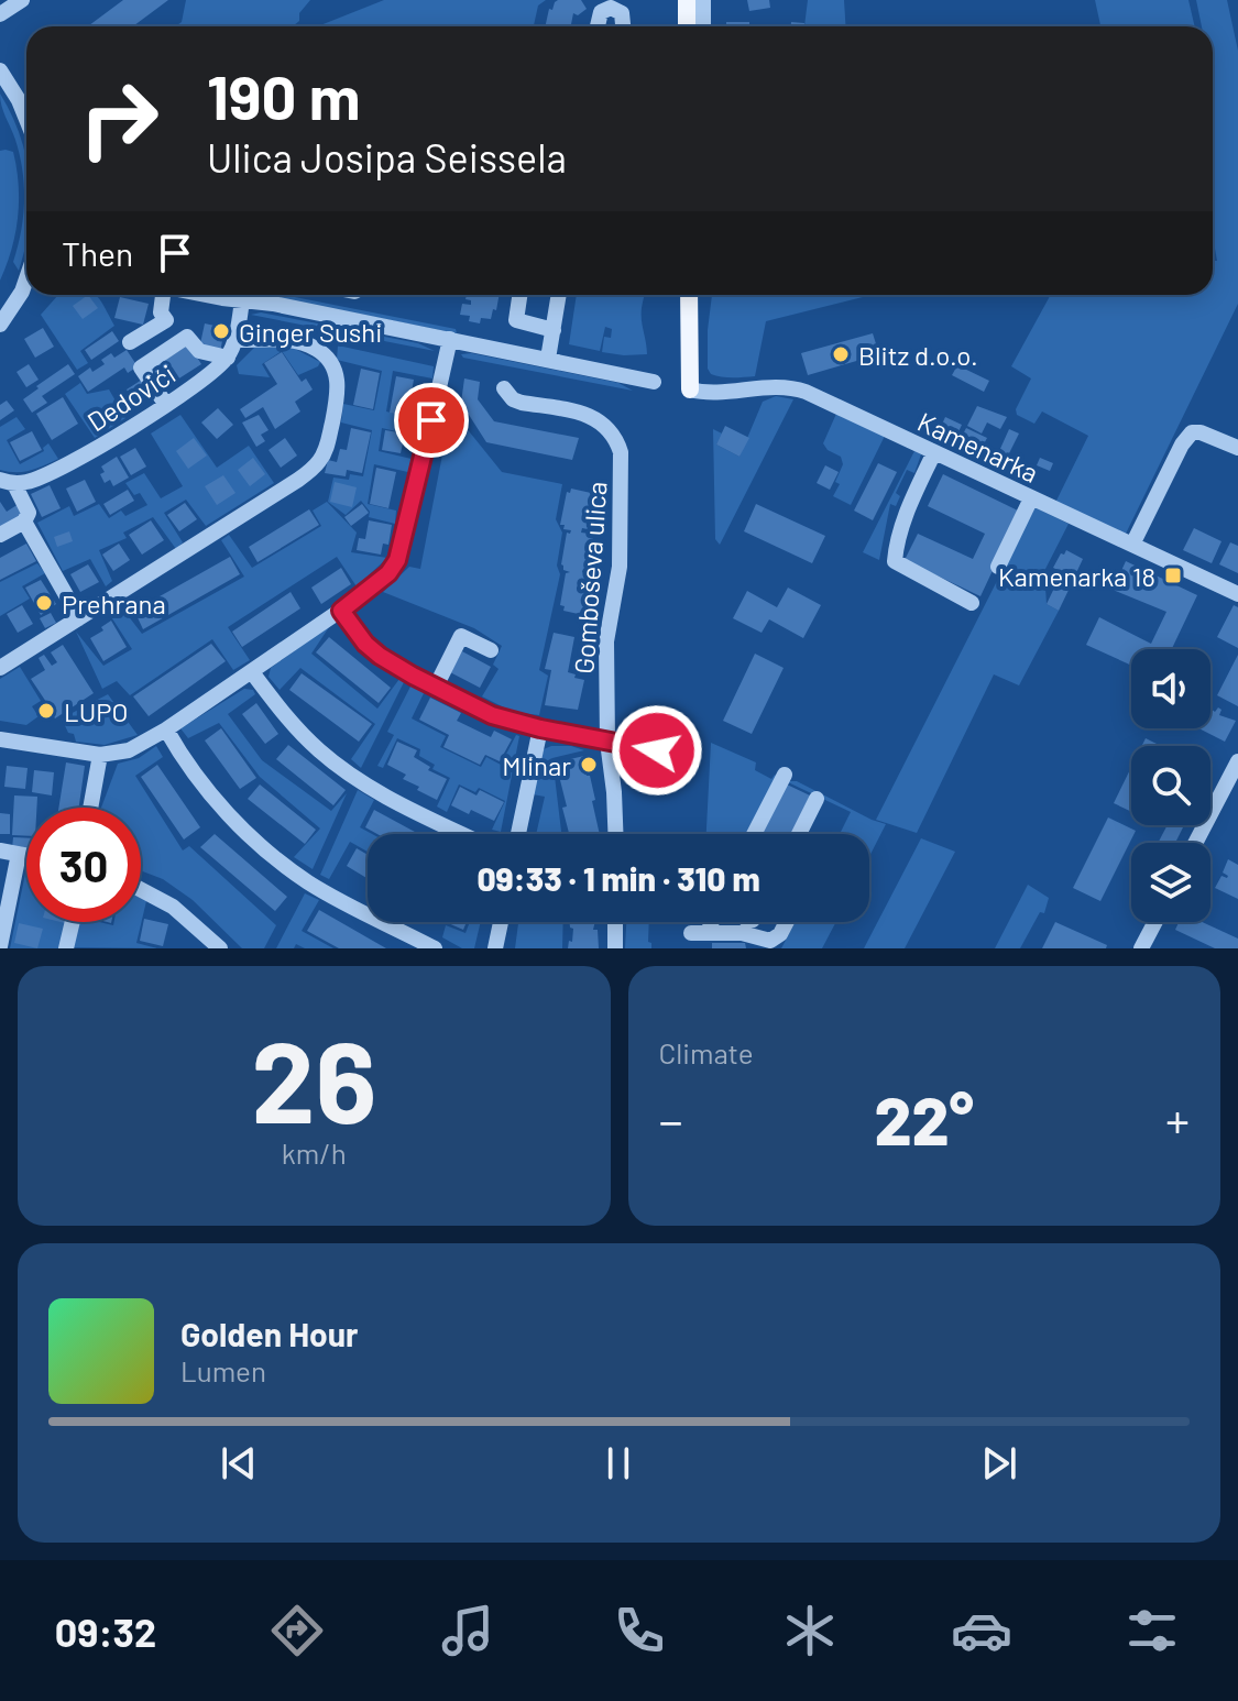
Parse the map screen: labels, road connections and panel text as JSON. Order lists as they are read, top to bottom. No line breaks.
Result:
{"streets":{"street":["Dedovići","Kamenarka","Gomboševa ulica"]},"places":{"other":["Ginger Sushi","Blitz d.o.o.","Prehrana","LUPO","Mlinar"],"transit":["Kamenarka 18"]},"page":{"turn":["190 m","Ulica Josipa Seissela"],"then":"Then","limit":"30","trip":"09:33 · 1 min · 310 m","tile":[["26","km/h"],"Climate"],"heat":["−","22°","+"],"song":["Golden Hour","Lumen"],"tabs":"09:32"}}
